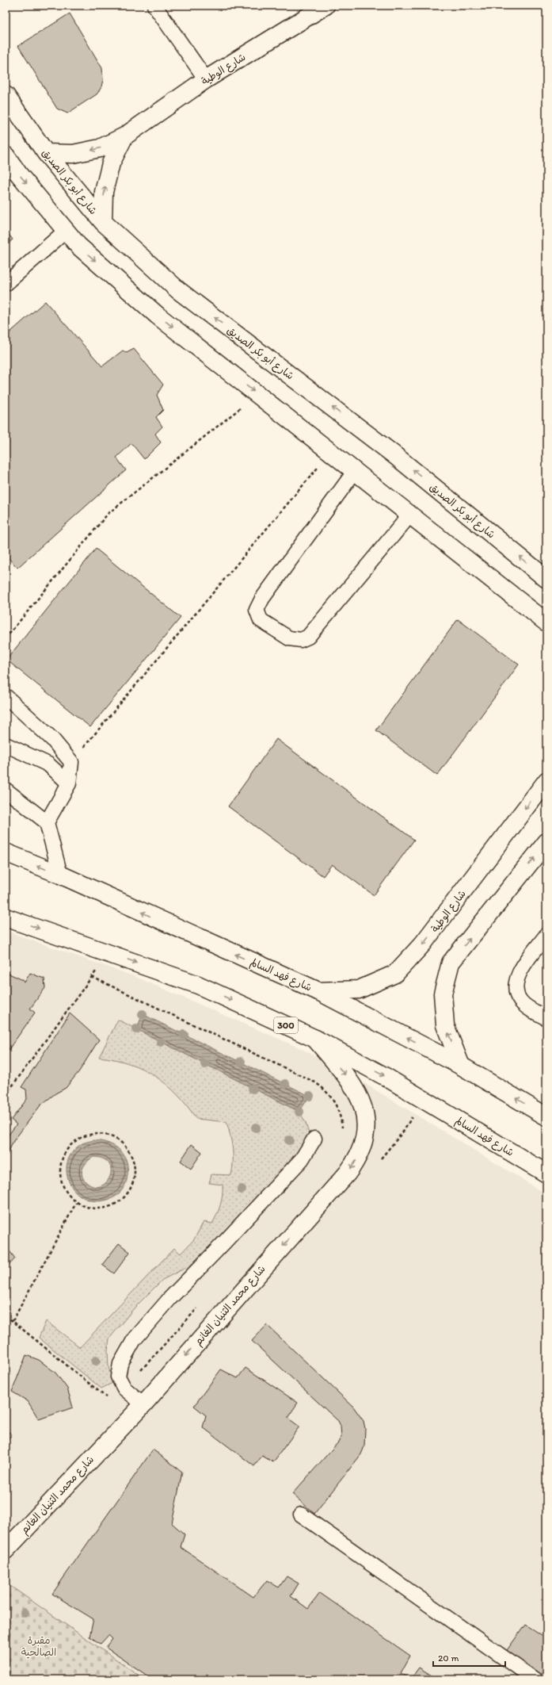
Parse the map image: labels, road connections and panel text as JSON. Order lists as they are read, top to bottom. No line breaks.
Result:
{"streets":{"street":["شارع الوطية","شارع أبو بكر الصديق","شارع فهد السالم","300","شارع محمد الثنيان الغانم"]},"crossings":[["شارع الوطية","شارع أبو بكر الصديق"],["شارع الوطية","شارع فهد السالم"],["شارع فهد السالم","شارع محمد الثنيان الغانم"]],"one_way":["شارع محمد الثنيان الغانم"],"parks":["مقبرة الصالحية"],"scale_bar":"20 m"}
